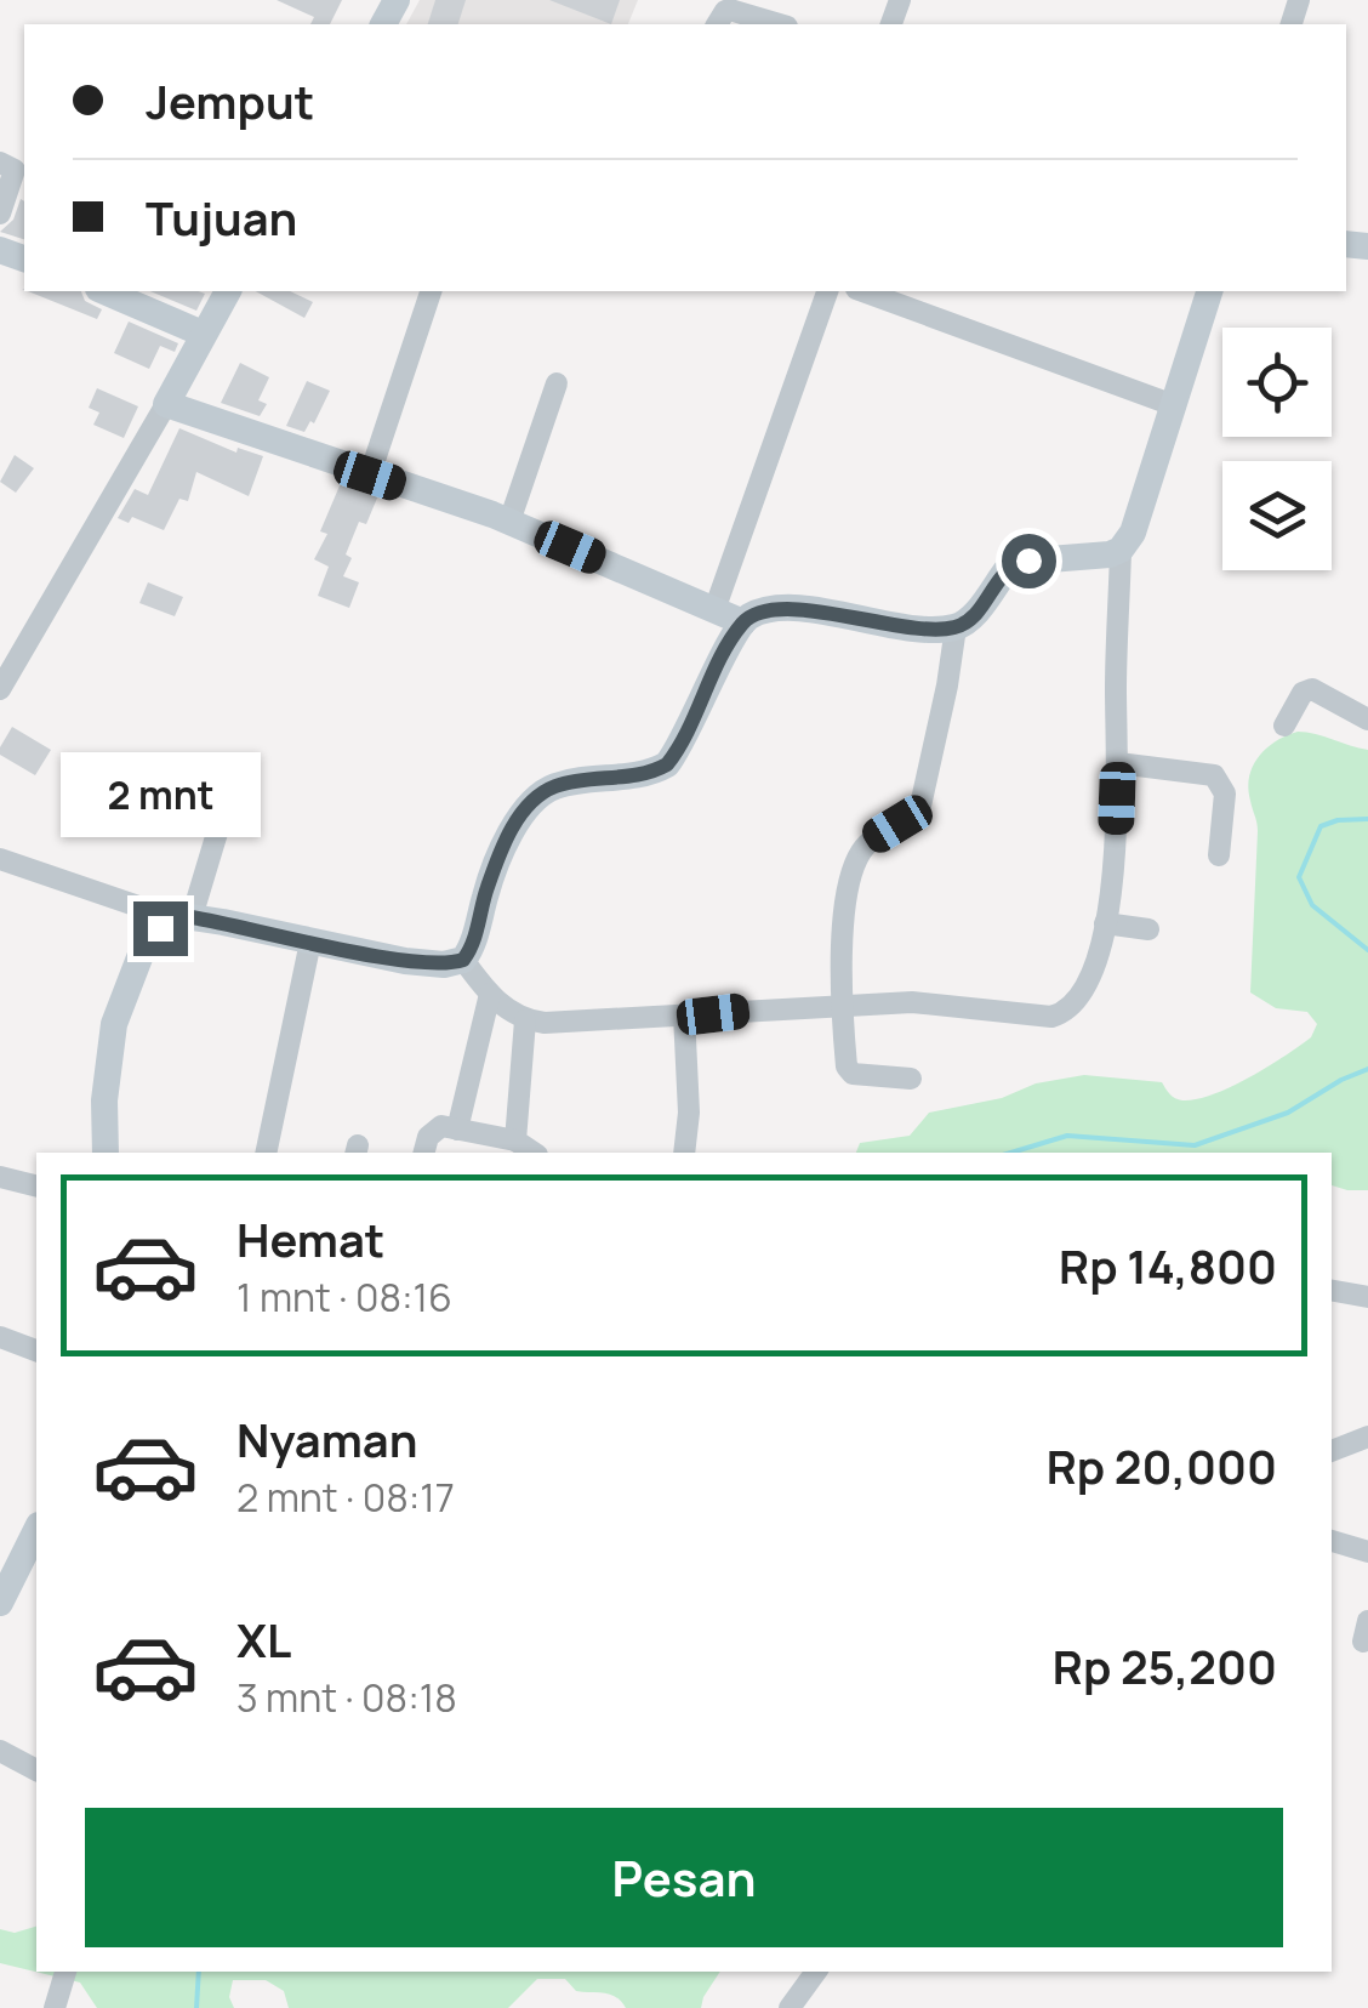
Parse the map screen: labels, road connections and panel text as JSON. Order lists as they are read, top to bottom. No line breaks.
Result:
{"page":{"banner":["Jemput","Tujuan"],"bubble":"2 mnt","list":[{"name":"Hemat","note":"1 mnt · 08:16","value":"Rp 14,800"},{"name":"Nyaman","note":"2 mnt · 08:17","value":"Rp 20,000"},{"name":"XL","note":"3 mnt · 08:18","value":"Rp 25,200"}],"buttons":"Pesan"}}
